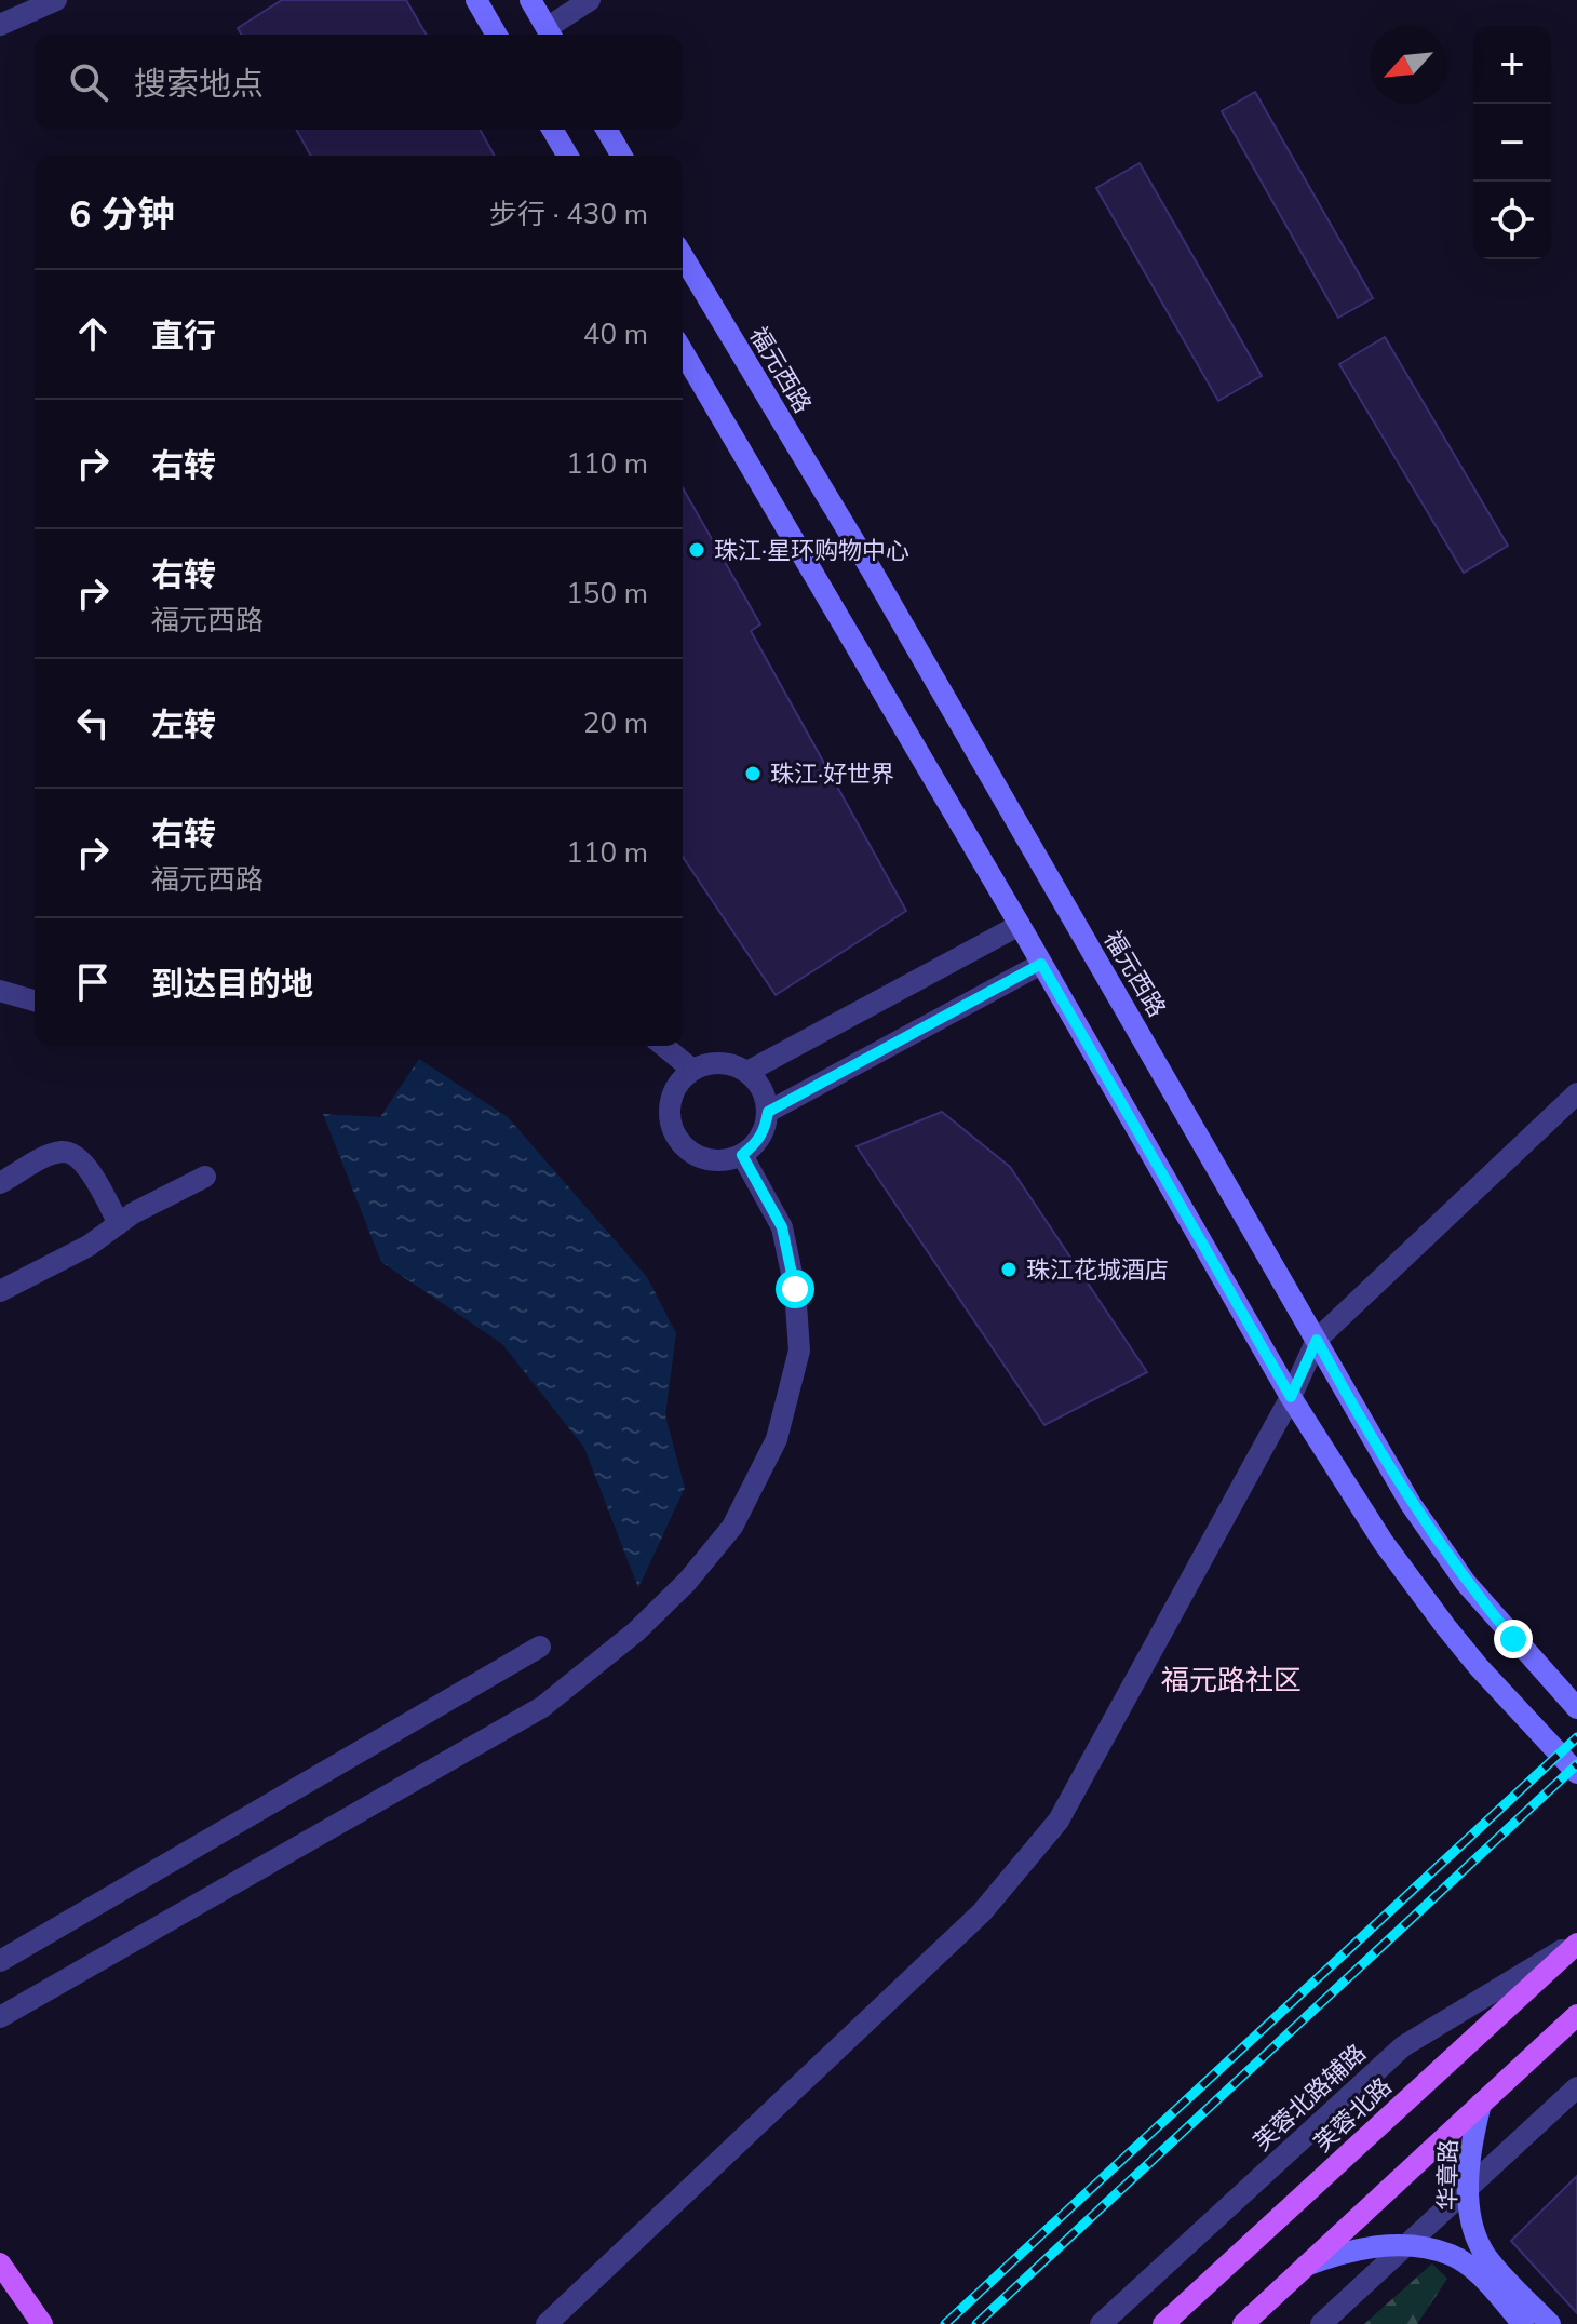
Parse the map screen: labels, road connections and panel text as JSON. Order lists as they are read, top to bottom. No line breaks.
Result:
{"streets":{"main road":["福元西路","芙蓉北路","华章路"],"street":["芙蓉北路辅路"]},"crossings":[["芙蓉北路辅路","芙蓉北路"]],"districts":["福元路社区"],"places":["珠江·星环购物中心","珠江·好世界","珠江花城酒店"],"north":"bottom left","page":{"map_buttons":["+","−"],"search":"搜索地点","heading":["6 分钟","步行 · 430 m"],"list":[["直行","40 m"],["右转","110 m"],["右转","福元西路","150 m"],["左转","20 m"],["右转","福元西路","110 m"],"到达目的地"]}}
